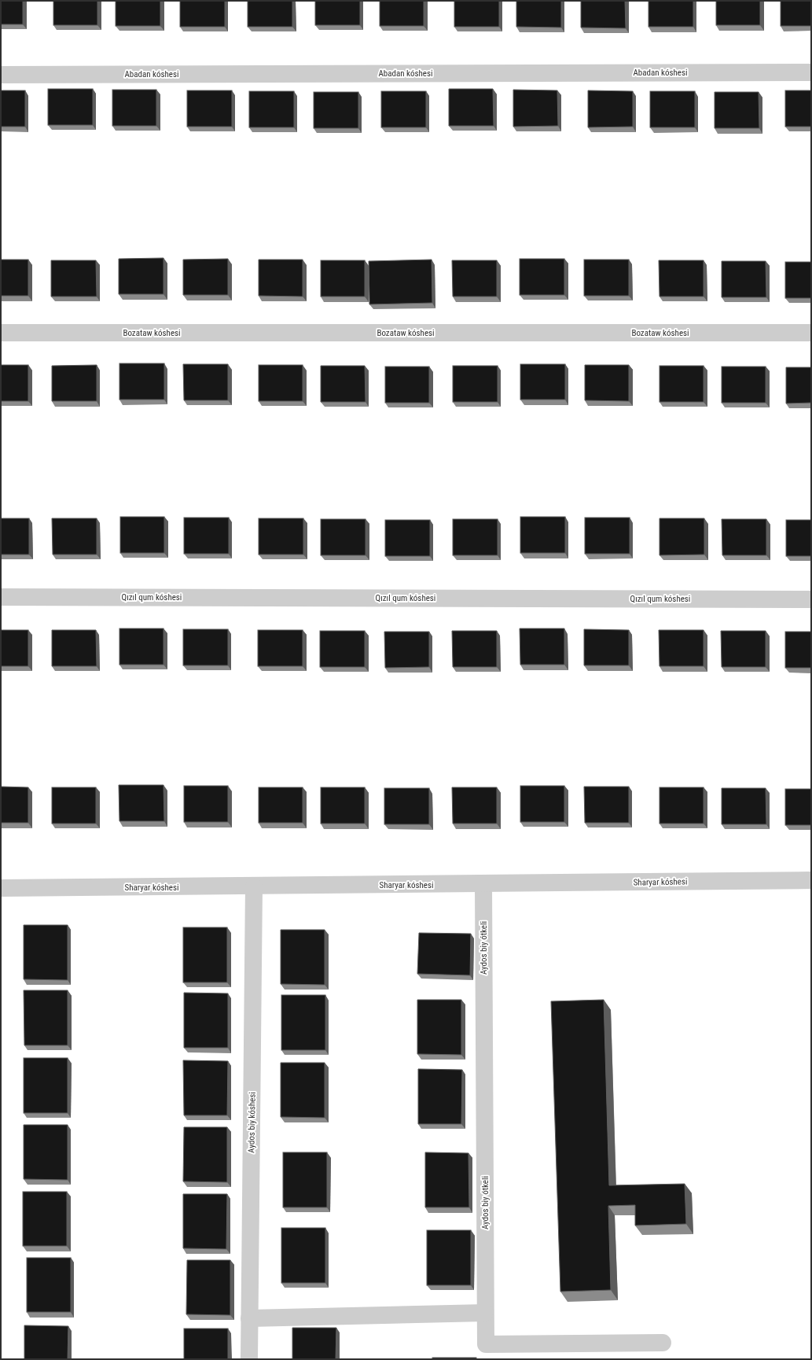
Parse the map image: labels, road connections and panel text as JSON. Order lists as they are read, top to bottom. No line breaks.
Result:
{"streets":{"street":["Abadan kóshesi","Bozataw kóshesi","Qızıl qum kóshesi","Sharyar kóshesi","Aydos biy ótkeli","Aydos biy kóshesi"]},"crossings":[["Sharyar kóshesi","Aydos biy ótkeli"],["Sharyar kóshesi","Aydos biy kóshesi"]]}
